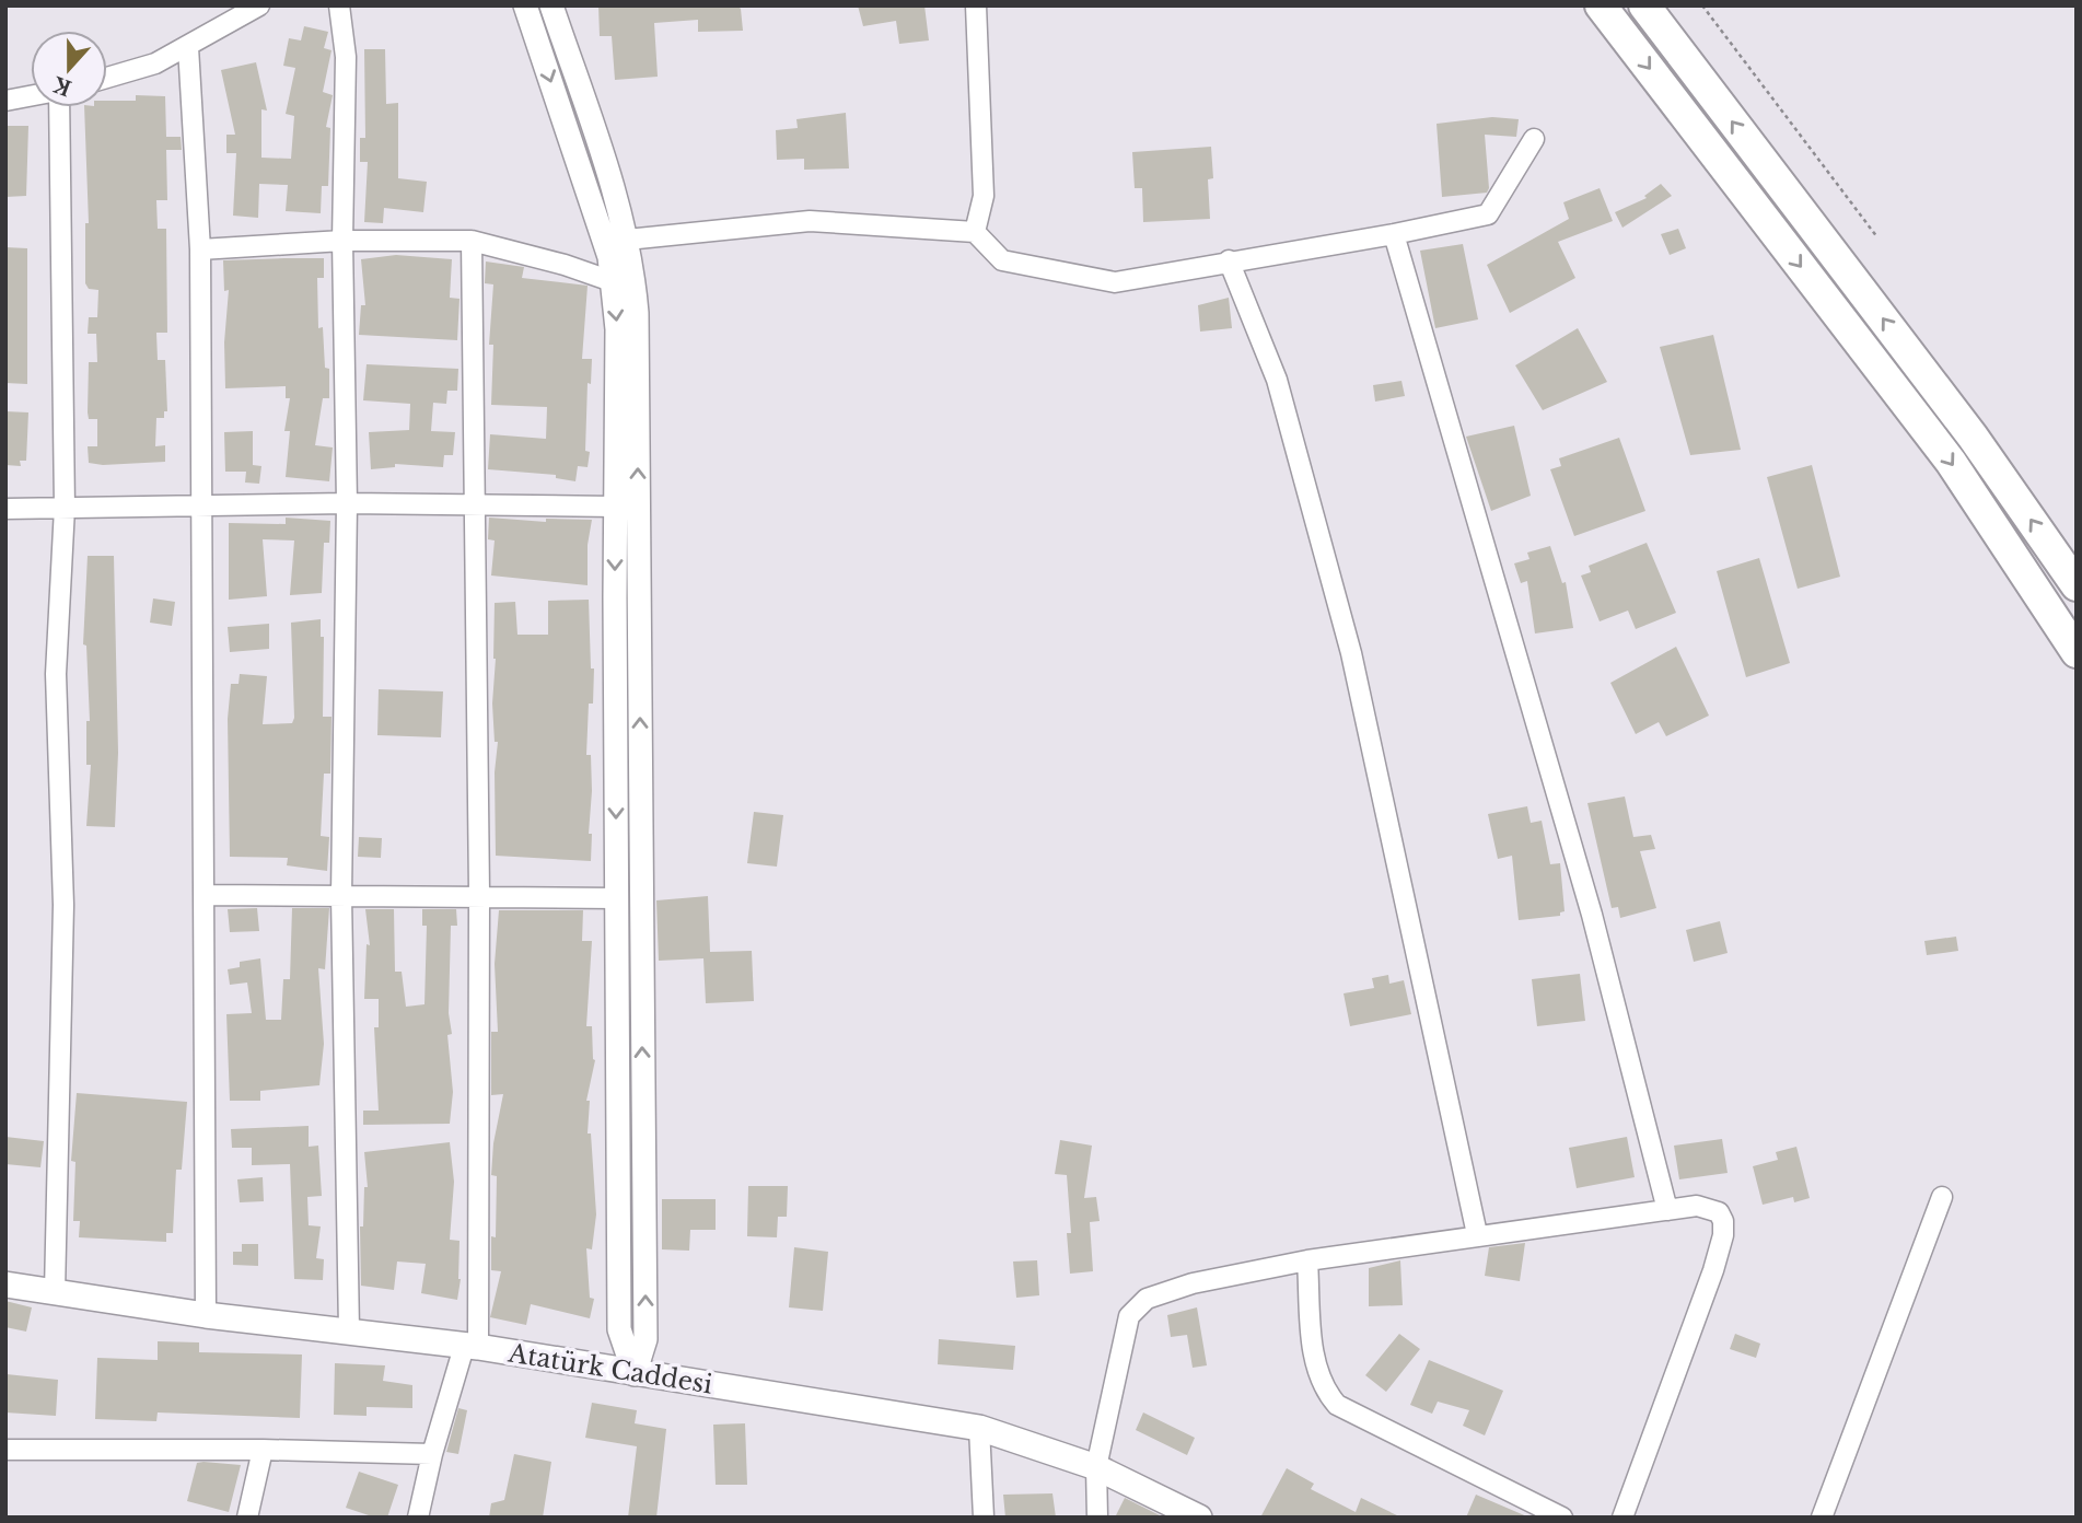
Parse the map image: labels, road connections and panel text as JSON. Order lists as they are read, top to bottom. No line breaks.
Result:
{"streets":{"main road":["Atatürk Caddesi"]},"north":"bottom"}
